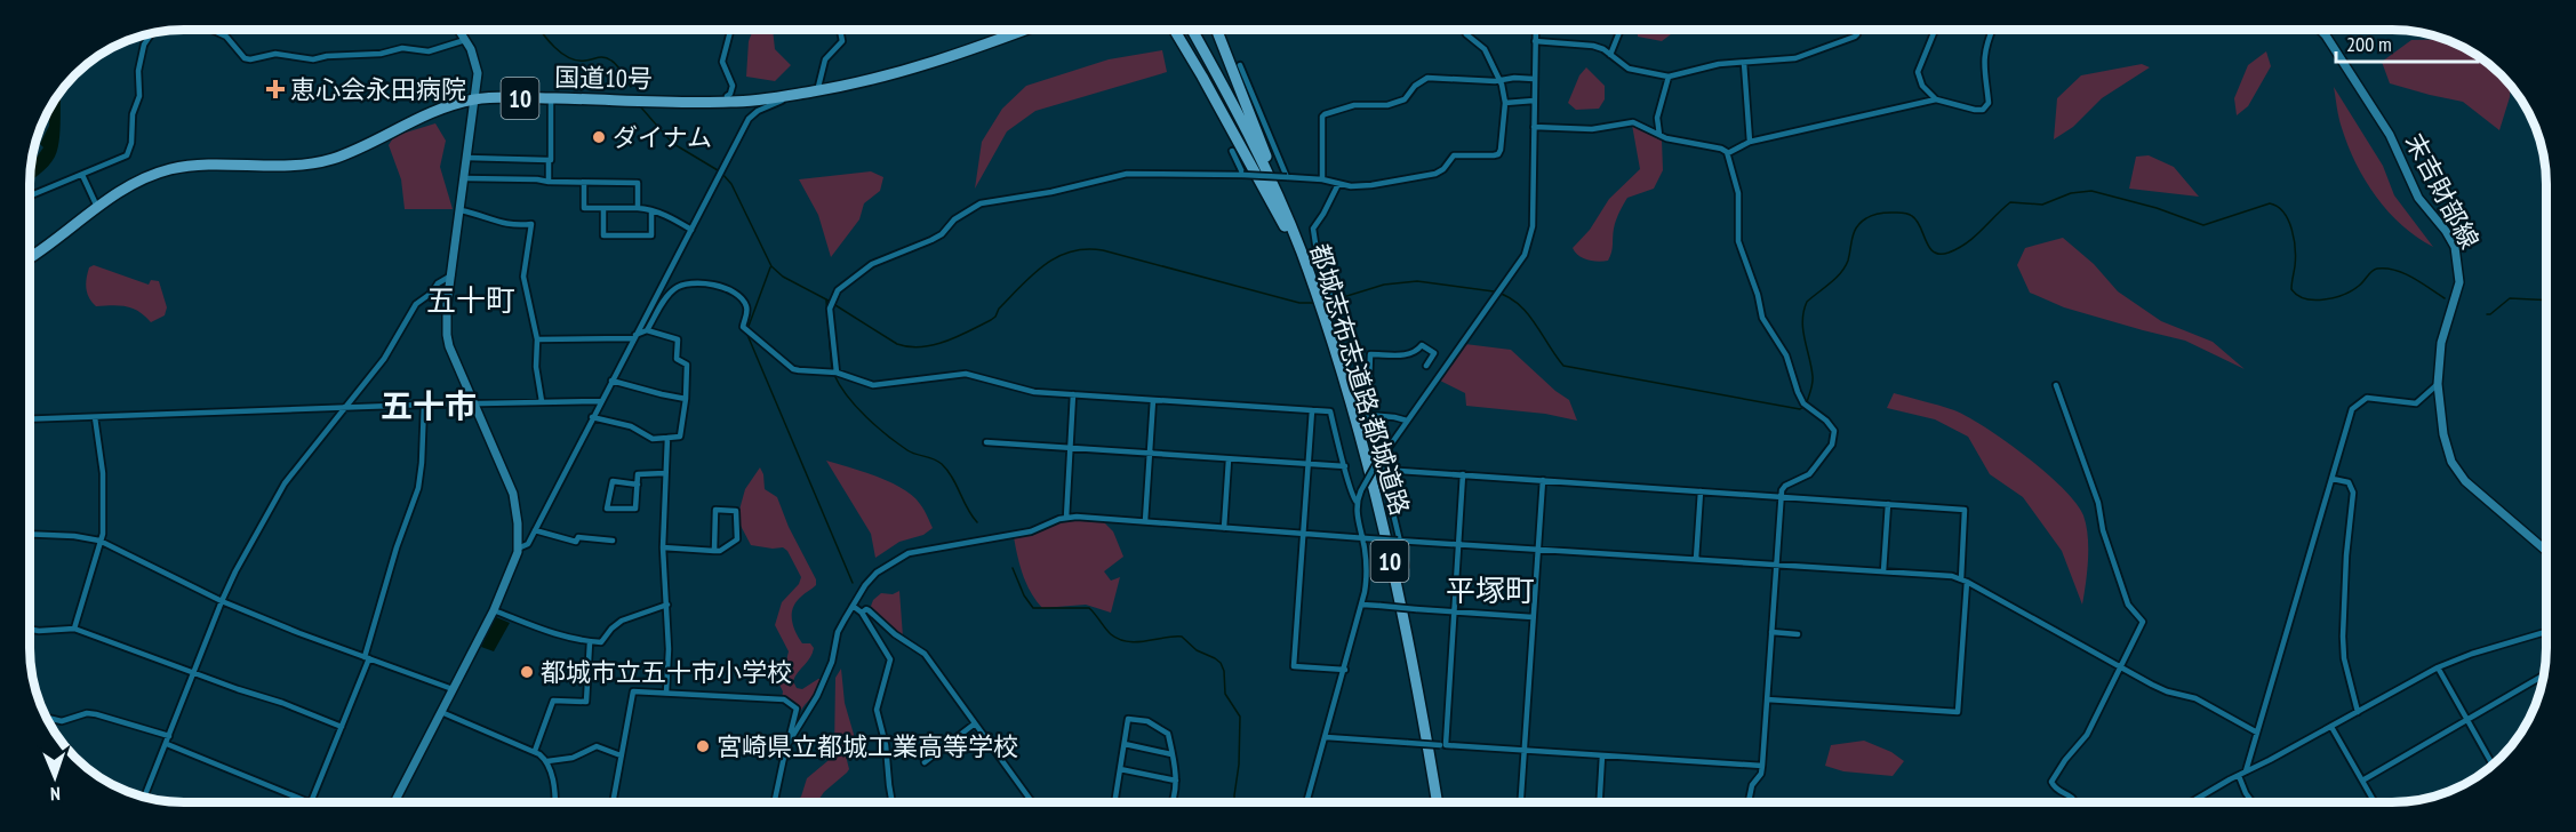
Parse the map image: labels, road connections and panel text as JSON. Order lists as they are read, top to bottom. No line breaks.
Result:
{"streets":{"highway":["国道10号","10","都城志布志道路;都城道路"],"street":["末吉財部線"]},"districts":["五十町","五十市","平塚町"],"places":{"health":["恵心会永田病院"],"other":["ダイナム","都城市立五十市小学校","宮崎県立都城工業高等学校"]},"scale_bar":"200 m","north":"bottom"}
